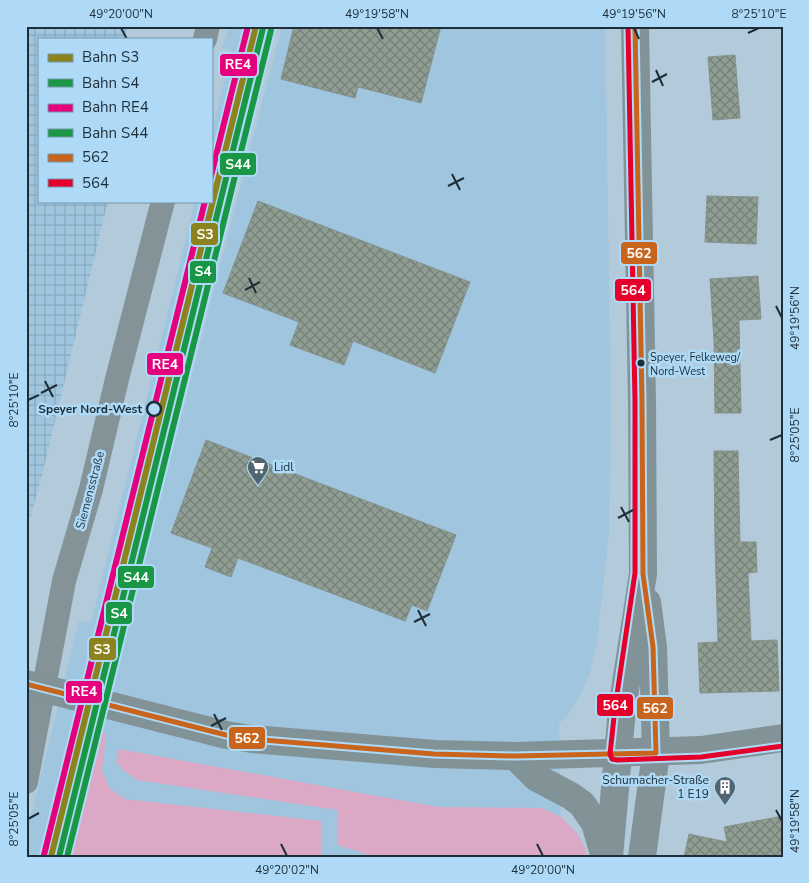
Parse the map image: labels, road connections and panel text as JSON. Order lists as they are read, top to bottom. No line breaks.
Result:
{"streets":{"street":["Siemensstraße"]},"places":{"other":["Speyer, Felkeweg/ Nord-West","Speyer Nord-West"],"supermarket":["Lidl"],"building":["Schumacher-Straße 1 E19"]},"lines":["rail line S3","rail line RE4","transit line 562","transit line 564","rail line S4","rail line S44"],"legend":["Bahn S3","Bahn S4","Bahn RE4","Bahn S44","562","564"],"coordinates":["49°20'00\"N","49°19'58\"N","49°19'56\"N","8°25'10\"E","8°25'05\"E","49°20'02\"N"]}
